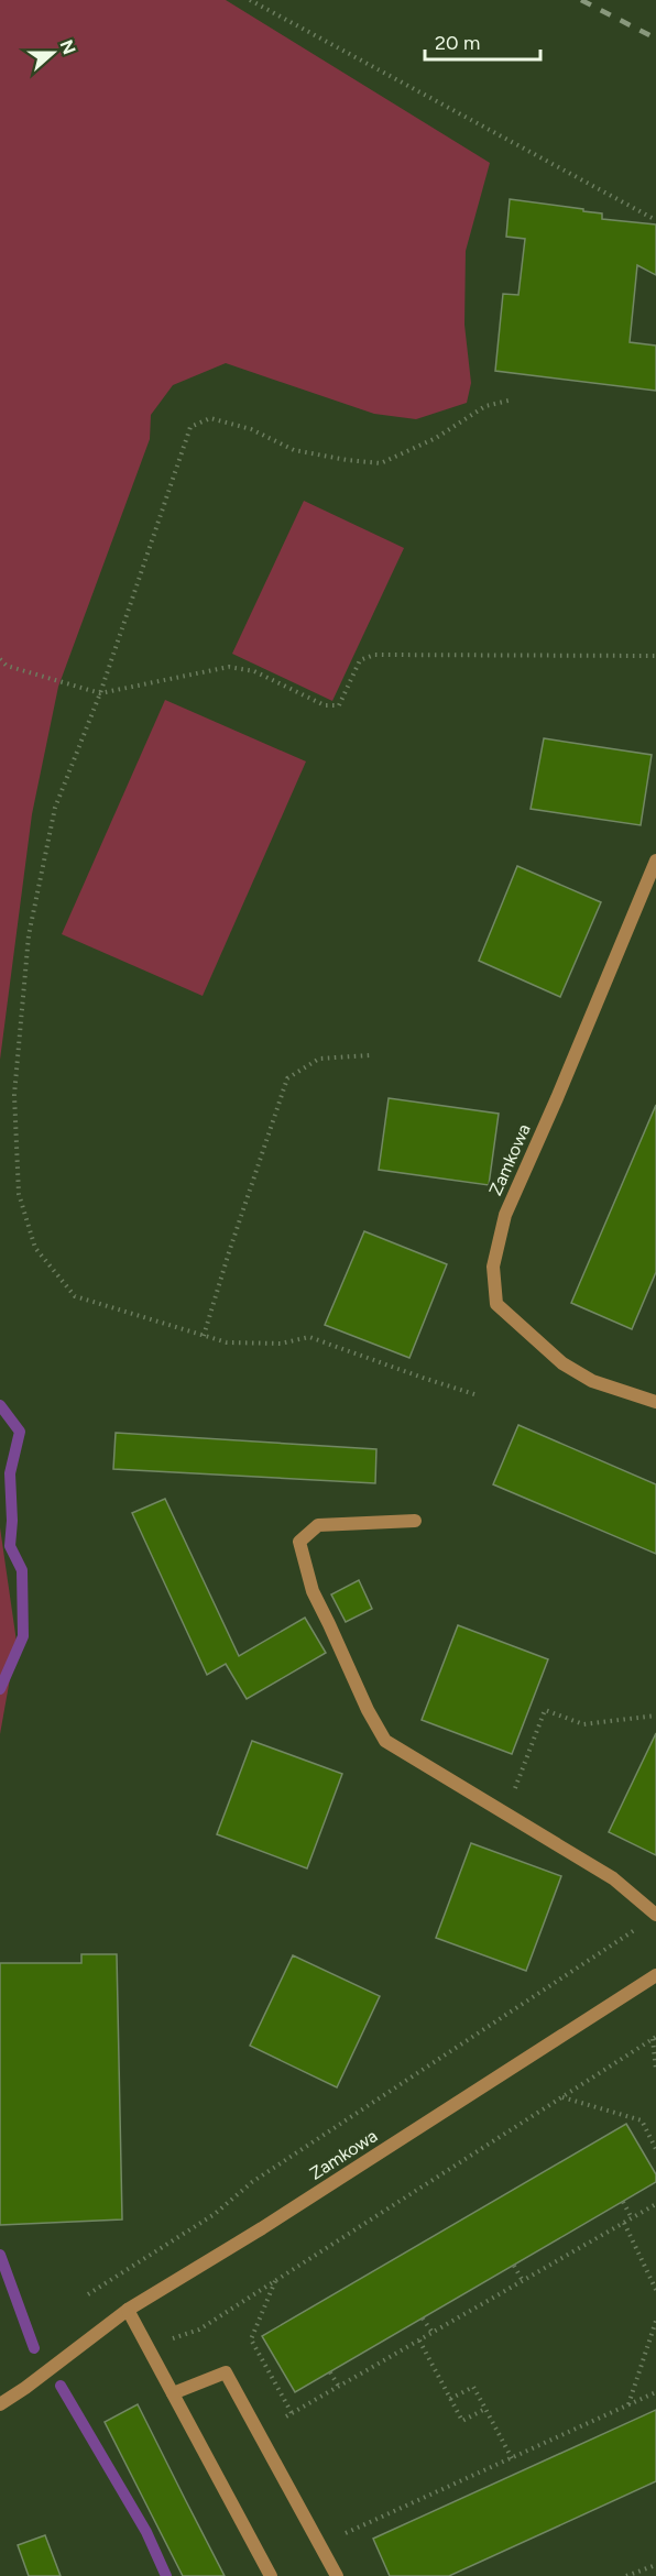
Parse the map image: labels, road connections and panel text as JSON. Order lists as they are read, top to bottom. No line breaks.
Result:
{"streets":{"street":["Zamkowa"]},"scale_bar":"20 m","north":"right"}
